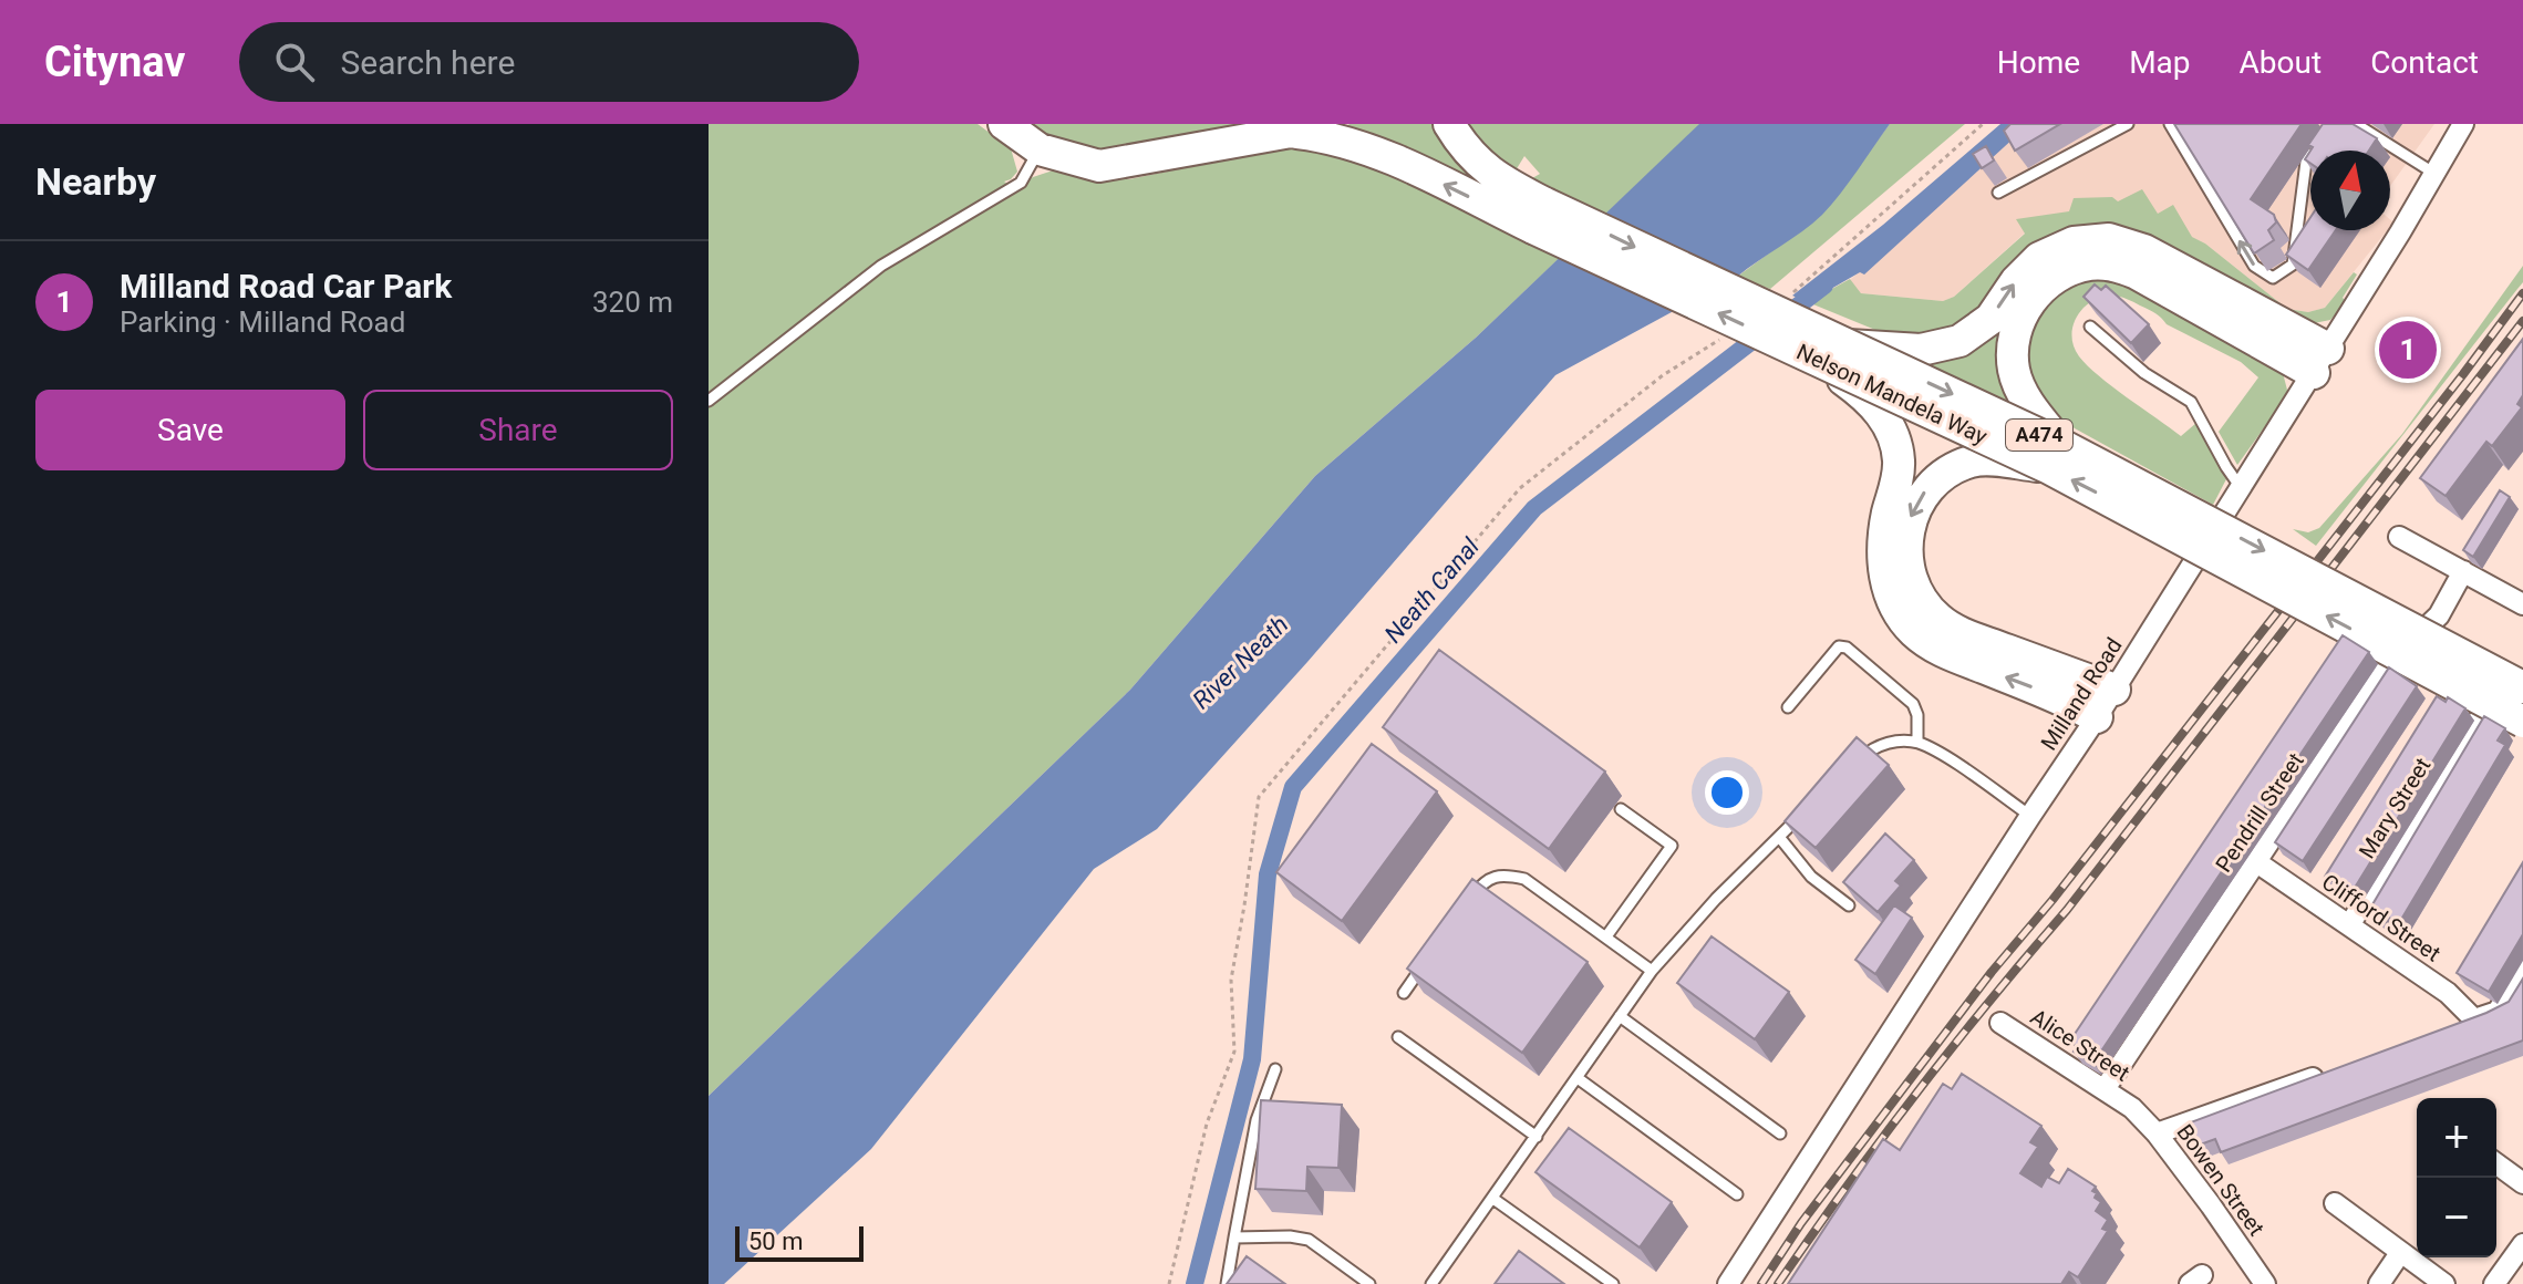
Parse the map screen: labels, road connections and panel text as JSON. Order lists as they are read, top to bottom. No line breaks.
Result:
{"streets":{"main road":["Nelson Mandela Way","A474"],"street":["Milland Road","Mary Street","Pendrill Street","Clifford Street","Alice Street","Bowen Street"]},"crossings":[["Mary Street","Clifford Street"],["Pendrill Street","Clifford Street"],["Pendrill Street","Alice Street"],["Alice Street","Bowen Street"]],"water":["Neath Canal","River Neath"],"scale_bar":"50 m","north":"top","page":{"header":"Citynav","search":"Search here","nav":["Home","Map","About","Contact"],"heading":"Nearby","list":[{"mark":"1","name":"Milland Road Car Park","note":"Parking · Milland Road","value":"320 m"}],"pins":"1","buttons":["Save","Share"],"map_buttons":["+","−"],"scale":"50 m"}}
